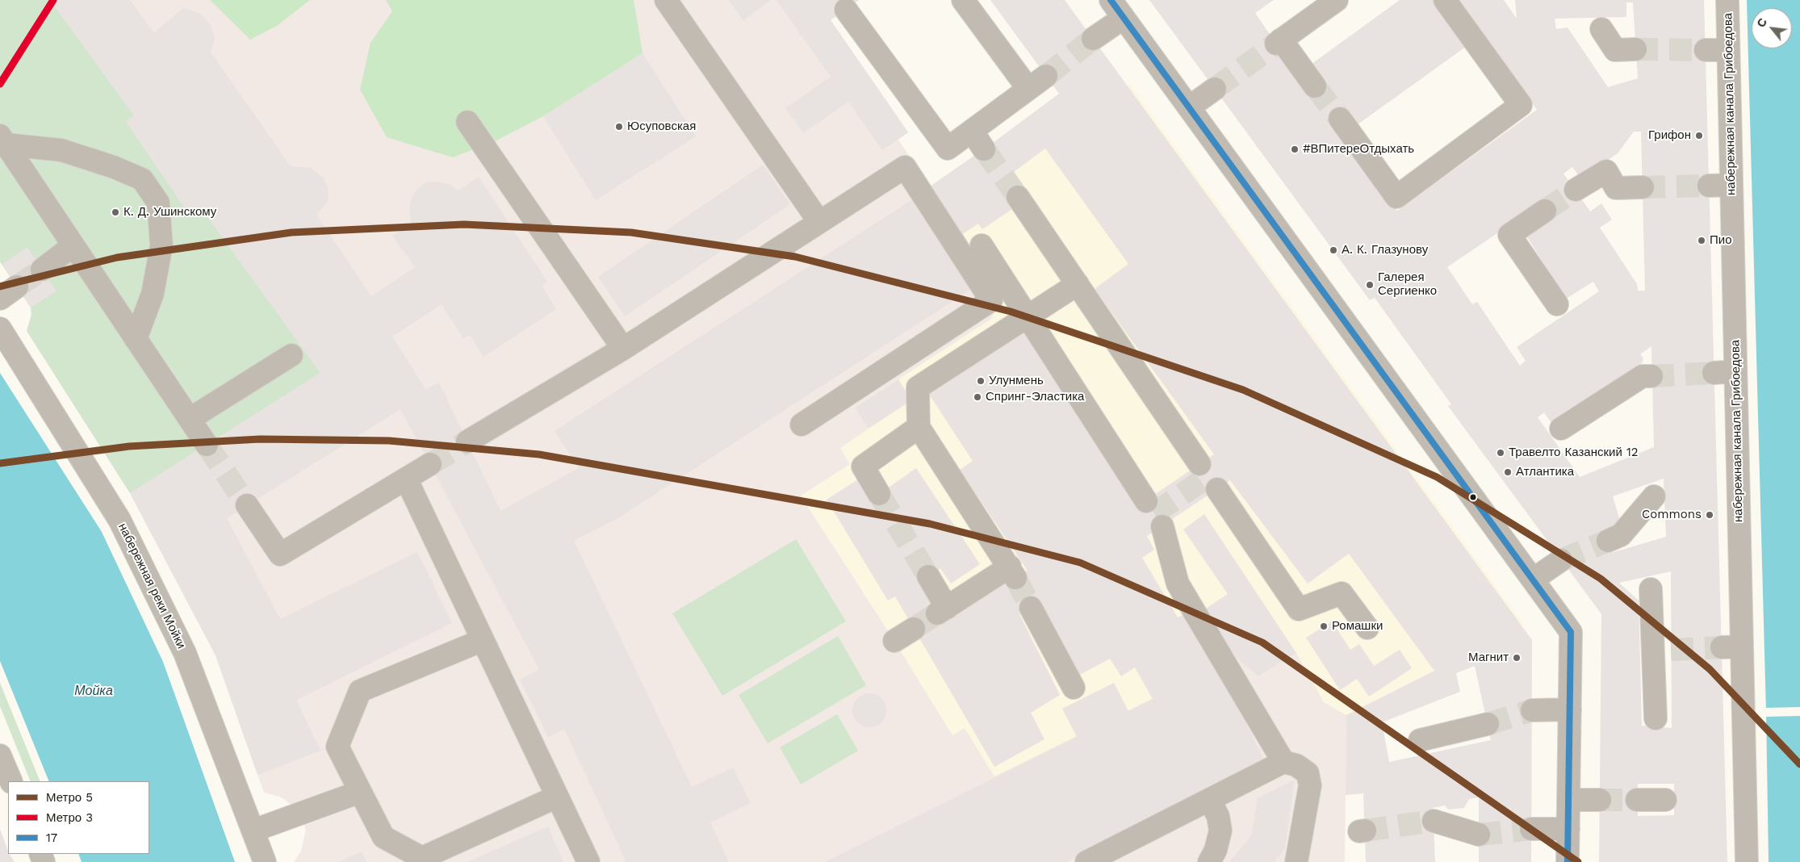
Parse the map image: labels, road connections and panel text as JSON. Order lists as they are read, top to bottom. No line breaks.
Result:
{"streets":{"street":["набережная канала Грибоедова","набережная реки Мойки"]},"water":["Мойка"],"places":["Юсуповская","Грифон","#ВПитереОтдыхать","К. Д. Ушинскому","Пио","А. К. Глазунову","Галерея Сергиенко","Улунмень","Спринг-Эластика","Травелто Казанский 12","Атлантика","Commons","Ромашки","Магнит"],"lines":["metro line 3","transit line 17","metro line 5"],"legend":["Метро 5","Метро 3","17"],"north":"top left"}
